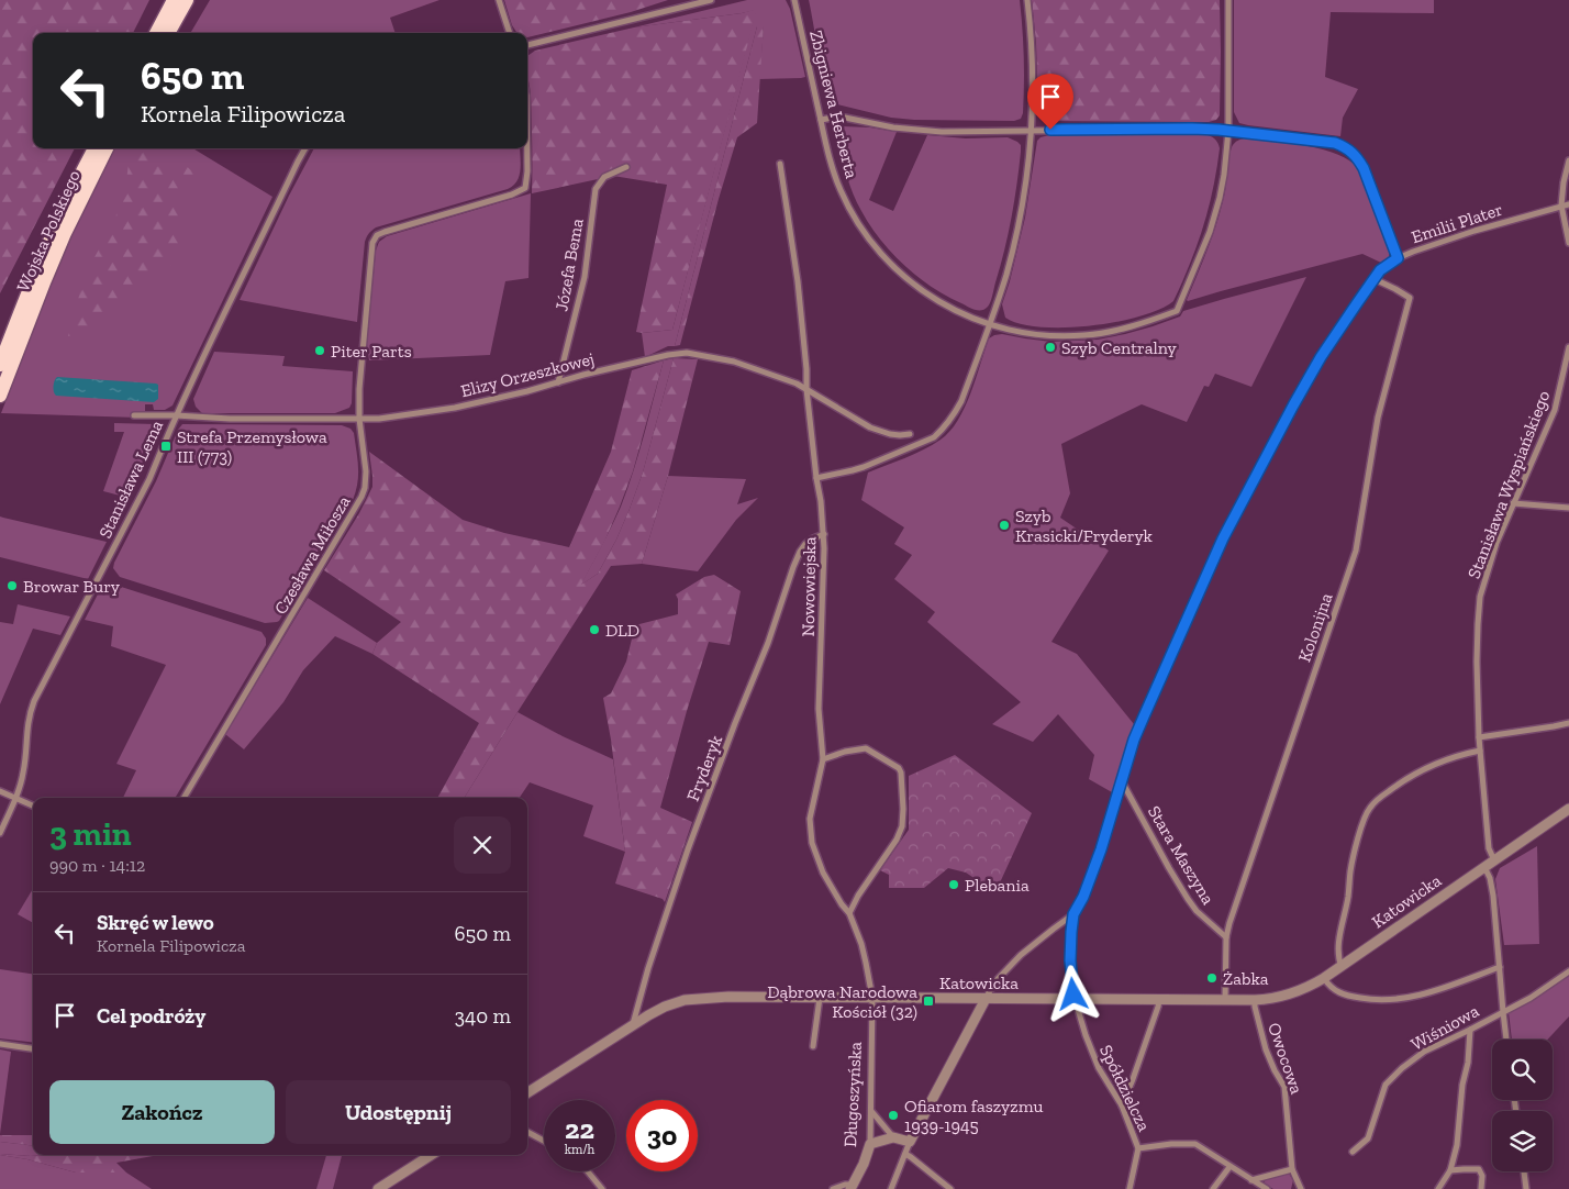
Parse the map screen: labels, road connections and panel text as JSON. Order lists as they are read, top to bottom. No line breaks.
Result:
{"streets":{"main road":["Wojska Polskiego"],"street":["Zbigniewa Herberta","Emilii Plater","Józefa Bema","Elizy Orzeszkowej","Stanisława Lema","Stanisława Wyspiańskiego","Czesława Miłosza","Nowowiejska","Kolonijna","Fryderyk","Stara Maszyna","Katowicka","Wiśniowa","Owocowa","Spółdzielcza","Długoszyńska"]},"crossings":[["Emilii Plater","Kolonijna"],["Emilii Plater","Stara Maszyna"],["Emilii Plater","Katowicka"],["Emilii Plater","Spółdzielcza"],["Józefa Bema","Elizy Orzeszkowej"],["Elizy Orzeszkowej","Stanisława Lema"],["Elizy Orzeszkowej","Czesława Miłosza"],["Elizy Orzeszkowej","Nowowiejska"],["Stanisława Wyspiańskiego","Katowicka"],["Nowowiejska","Fryderyk"],["Nowowiejska","Katowicka"],["Nowowiejska","Długoszyńska"],["Kolonijna","Stara Maszyna"],["Kolonijna","Katowicka"],["Fryderyk","Katowicka"],["Katowicka","Owocowa"],["Katowicka","Spółdzielcza"],["Katowicka","Długoszyńska"]],"places":{"other":["Szyb Centralny","Piter Parts","Szyb Krasicki/Fryderyk","Browar Bury","DLD","Plebania","Żabka","Ofiarom faszyzmu 1939-1945"],"transit":["Strefa Przemysłowa III (773)","Dąbrowa Narodowa Kościół (32)"]},"page":{"turn":["650 m","Kornela Filipowicza"],"heading":["3 min","990 m · 14:12"],"list":[{"name":"Skręć w lewo","note":"Kornela Filipowicza","value":"650 m"},{"name":"Cel podróży","value":"340 m"}],"buttons":["Zakończ","Udostępnij"],"speed":"22 km/h","limit":"30"}}
